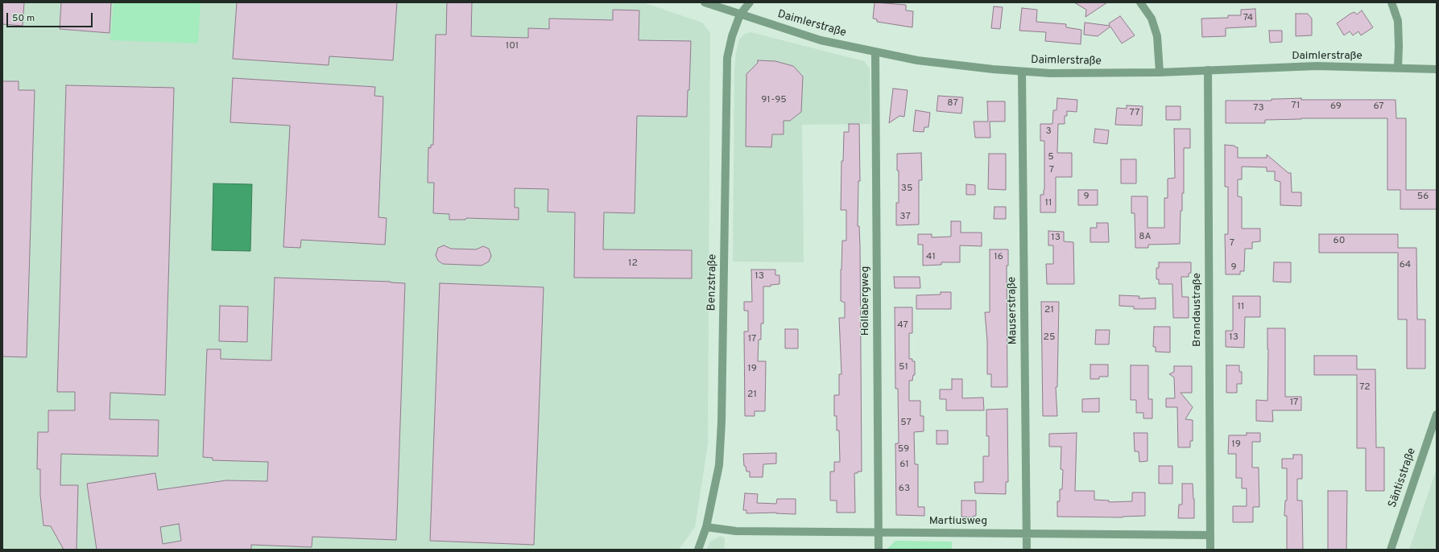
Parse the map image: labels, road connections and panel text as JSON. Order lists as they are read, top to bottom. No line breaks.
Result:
{"streets":{"street":["Daimlerstraße","Benzstraße","Hollabergweg","Brandaustraße","Mauserstraße","Säntisstraße","Martiusweg"]},"crossings":[["Daimlerstraße","Benzstraße"],["Daimlerstraße","Hollabergweg"],["Daimlerstraße","Brandaustraße"],["Daimlerstraße","Mauserstraße"],["Benzstraße","Martiusweg"],["Hollabergweg","Martiusweg"],["Brandaustraße","Martiusweg"],["Mauserstraße","Martiusweg"]],"house_numbers":["74","101","91-95","87","71","69","67","73","77","3","5","7","35","9","56","11","37","8A","13","60","7","41","16","12","64","9","13","11","21","47","25","13","17","51","19","72","21","17","57","19","59","61","63"],"scale_bar":"50 m"}
